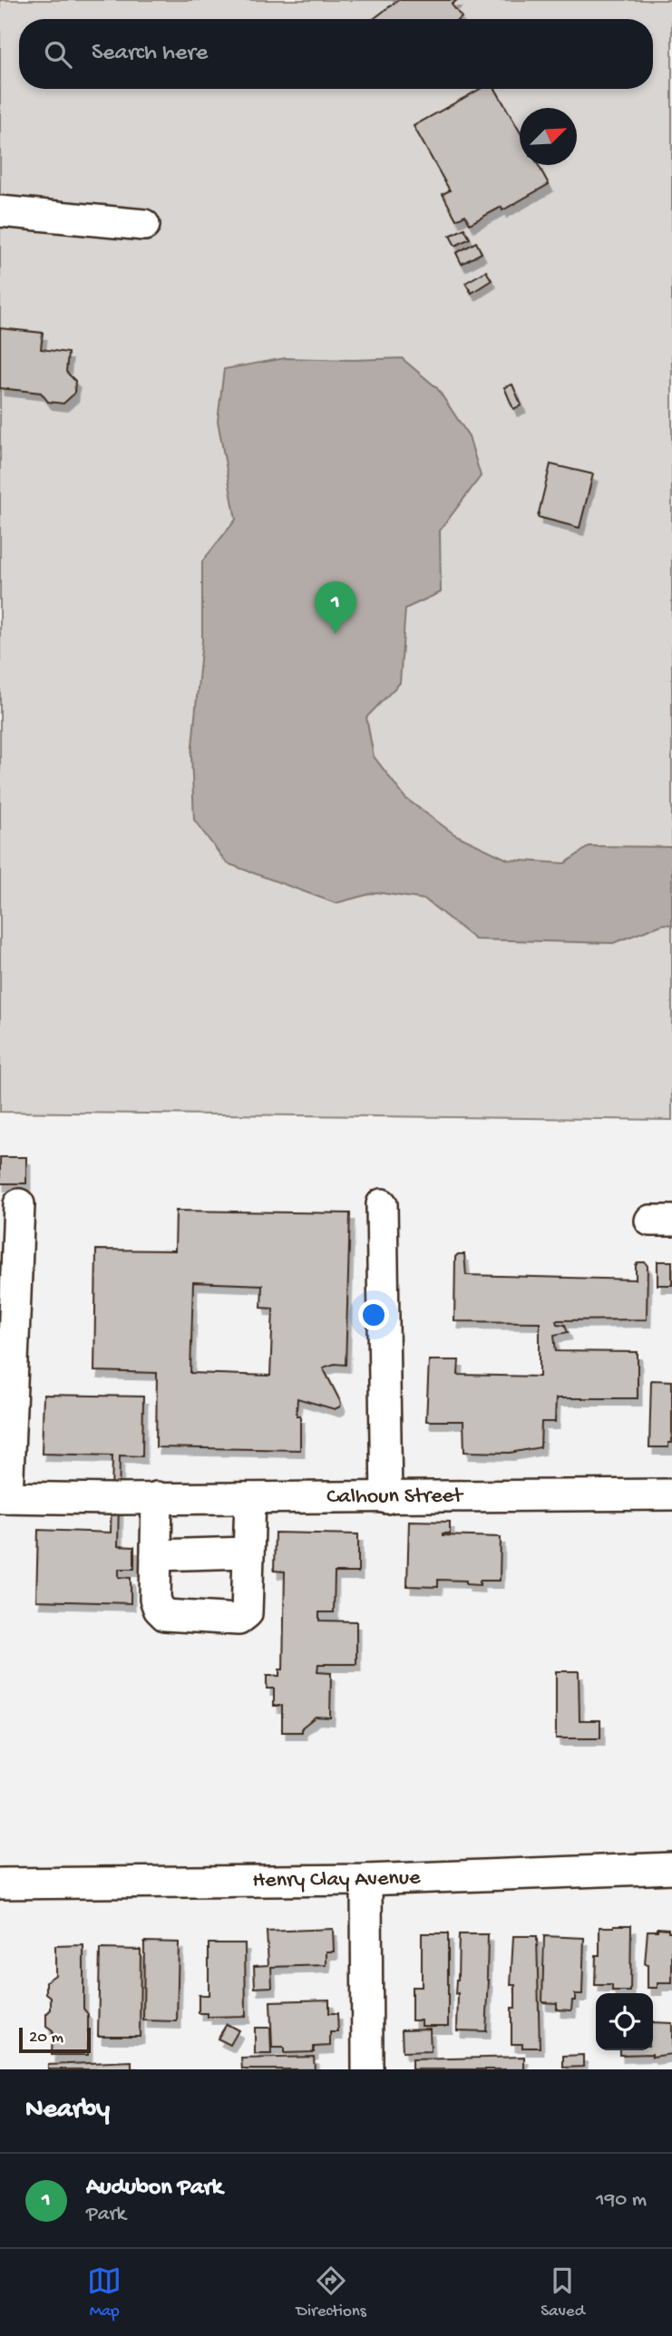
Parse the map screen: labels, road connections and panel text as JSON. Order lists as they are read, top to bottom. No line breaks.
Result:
{"streets":{"street":["Calhoun Street","Henry Clay Avenue"]},"scale_bar":"20 m","north":"top right","page":{"search":"Search here","pins":"1","scale":"20 m","heading":"Nearby","list":[{"mark":"1","name":"Audubon Park","note":"Park","value":"190 m"}],"nav":["Map","Directions","Saved"]}}
